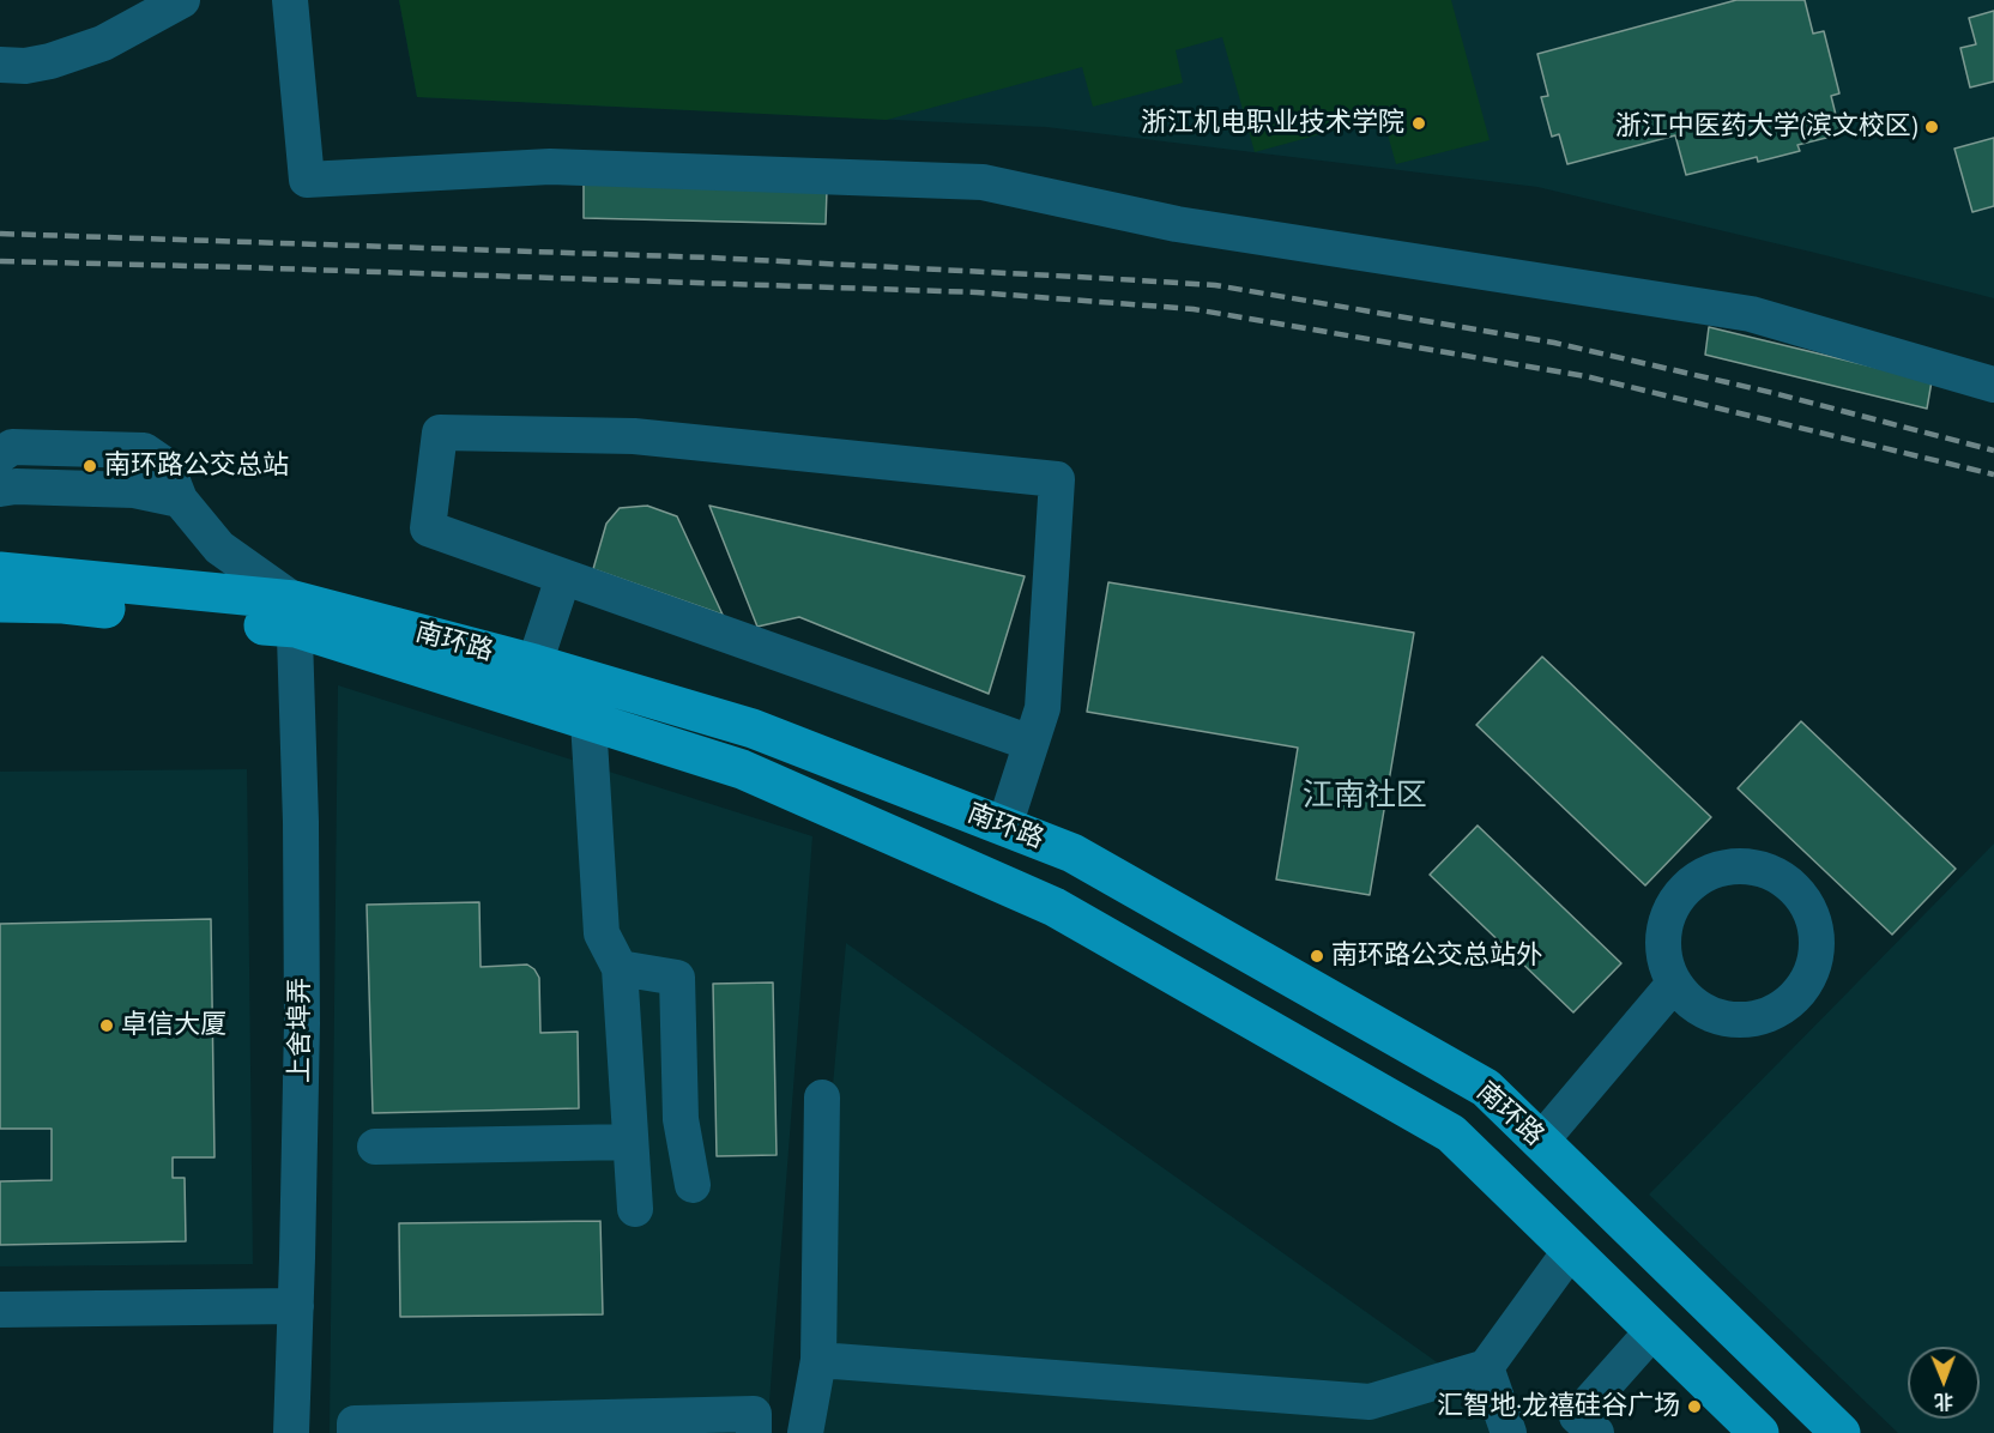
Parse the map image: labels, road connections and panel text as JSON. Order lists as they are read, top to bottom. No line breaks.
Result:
{"streets":{"main road":["南环路"],"street":["上舍埠弄"]},"crossings":[["南环路","上舍埠弄"]],"districts":["江南社区"],"places":["浙江机电职业技术学院","浙江中医药大学(滨文校区)","南环路公交总站","南环路公交总站外","卓信大厦","汇智地·龙禧硅谷广场"],"north":"bottom"}
